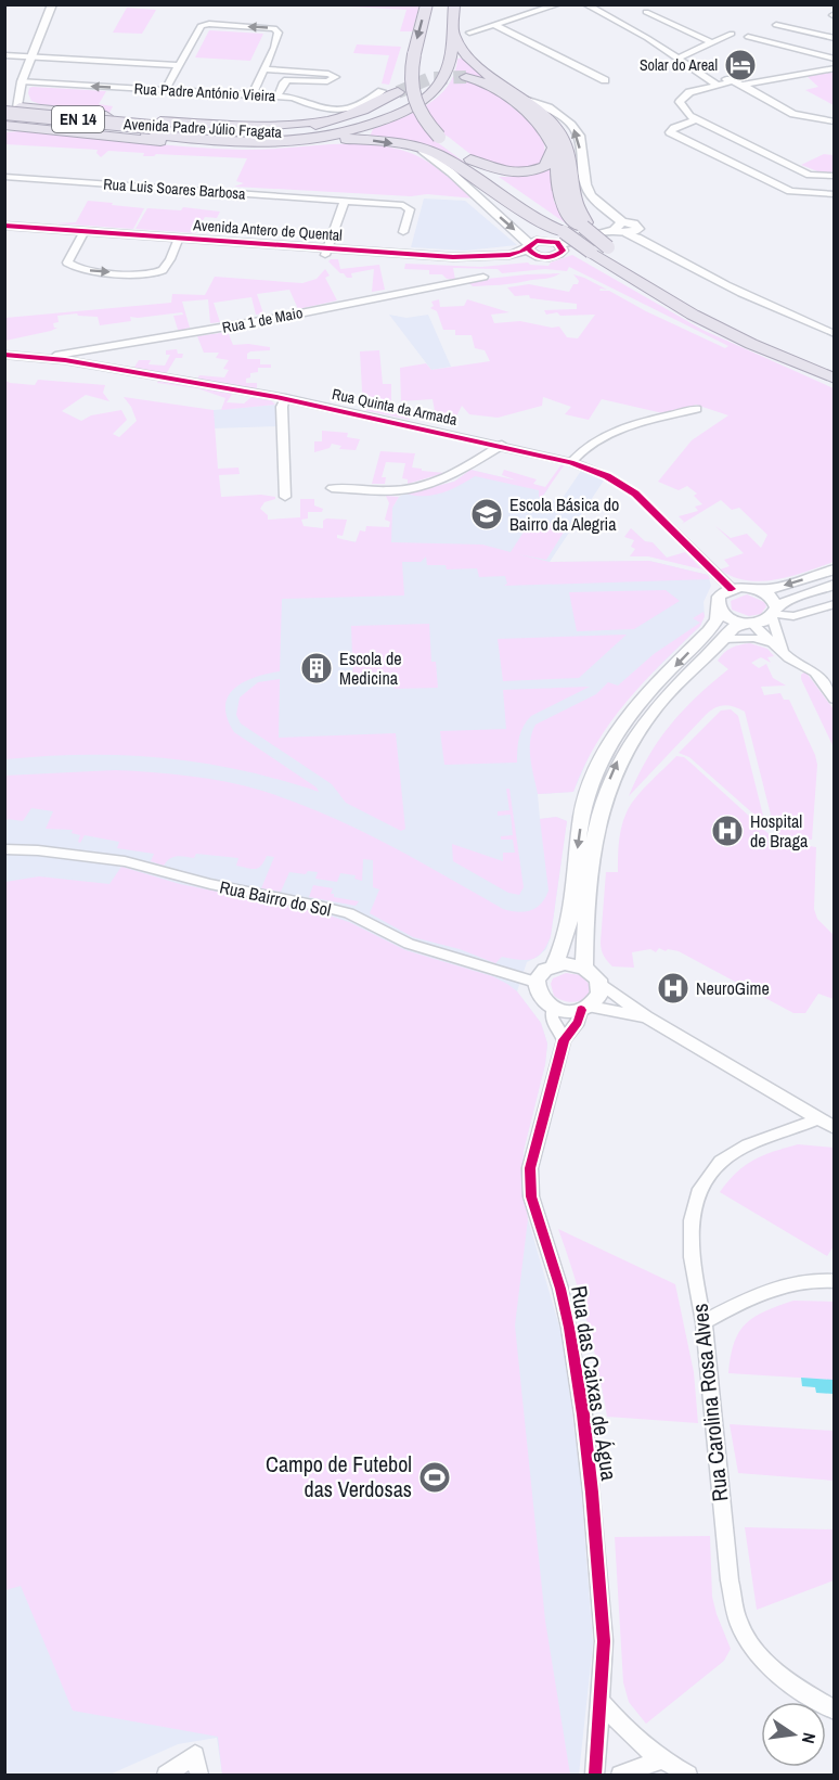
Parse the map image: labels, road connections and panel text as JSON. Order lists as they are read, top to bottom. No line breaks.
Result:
{"streets":{"highway":["EN 14","Avenida Padre Júlio Fragata"],"street":["Rua Padre António Vieira","Rua Luis Soares Barbosa","Avenida Antero de Quental","Rua 1 de Maio","Rua Quinta da Armada","Rua Bairro do Sol","Rua das Caixas de Água","Rua Carolina Rosa Alves"]},"crossings":[["Rua 1 de Maio","Rua Quinta da Armada"],["Rua Bairro do Sol","Rua das Caixas de Água"]],"places":{"hotel":["Solar do Areal"],"school or university":["Escola Básica do Bairro da Alegria"],"building":["Escola de Medicina"],"hospital":["Hospital de Braga","NeuroGime"],"sports":["Campo de Futebol das Verdosas"]},"north":"right"}
